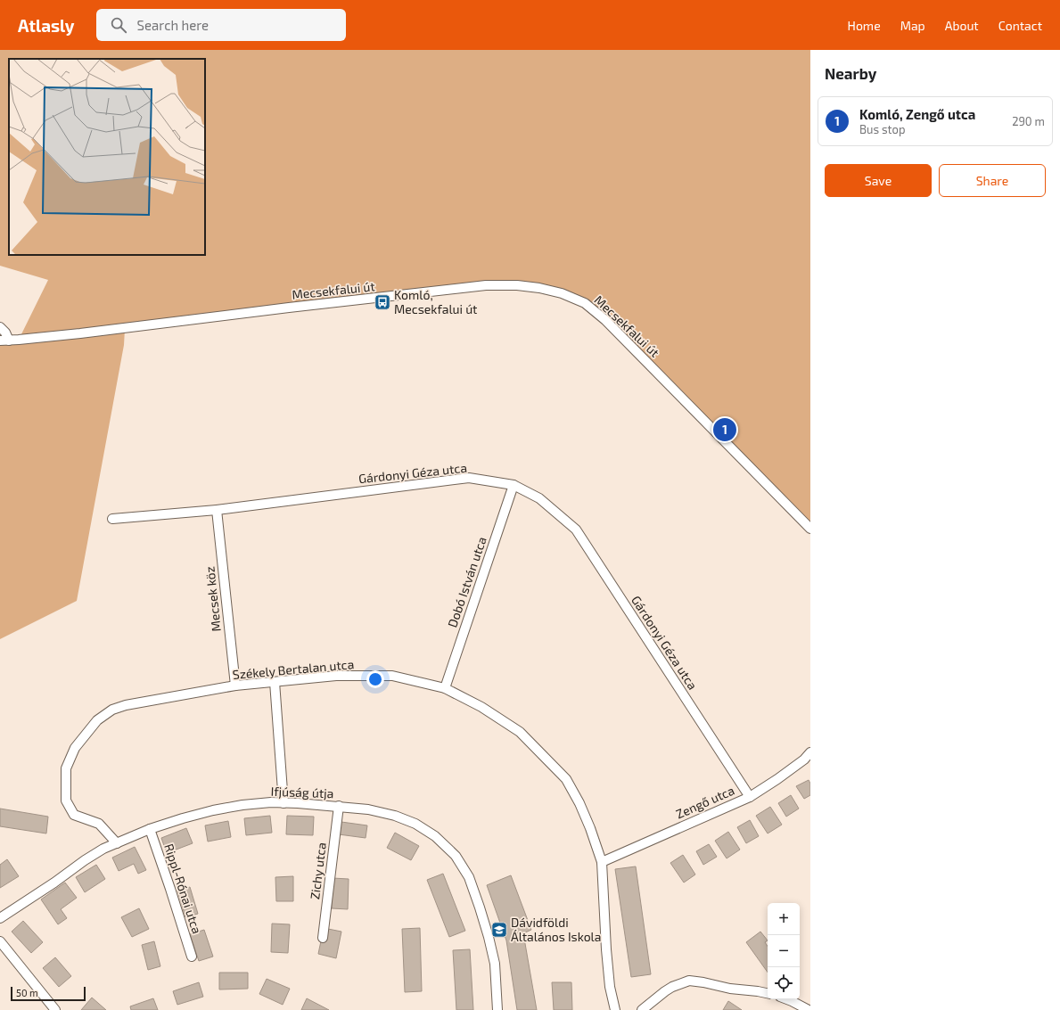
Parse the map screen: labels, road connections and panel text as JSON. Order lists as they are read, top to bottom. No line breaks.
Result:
{"streets":{"street":["Mecsekfalui út","Gárdonyi Géza utca","Dobó István utca","Mecsek köz","Székely Bertalan utca","Ifjúság útja","Zengő utca","Zichy utca","Rippl-Rónai utca"]},"crossings":[["Gárdonyi Géza utca","Dobó István utca"],["Gárdonyi Géza utca","Mecsek köz"],["Gárdonyi Géza utca","Zengő utca"],["Dobó István utca","Székely Bertalan utca"],["Mecsek köz","Székely Bertalan utca"],["Székely Bertalan utca","Ifjúság útja"],["Székely Bertalan utca","Zengő utca"],["Ifjúság útja","Zichy utca"],["Ifjúság útja","Rippl-Rónai utca"]],"places":{"bus stop":["Komló, Mecsekfalui út"],"school or university":["Dávidföldi Általános Iskola"]},"scale_bar":"50 m","page":{"header":"Atlasly","search":"Search here","nav":["Home","Map","About","Contact"],"heading":"Nearby","list":[{"mark":"1","name":"Komló, Zengő utca","note":"Bus stop","value":"290 m"}],"buttons":["Save","Share"],"pins":"1","map_buttons":["+","−"],"scale":"50 m"}}
